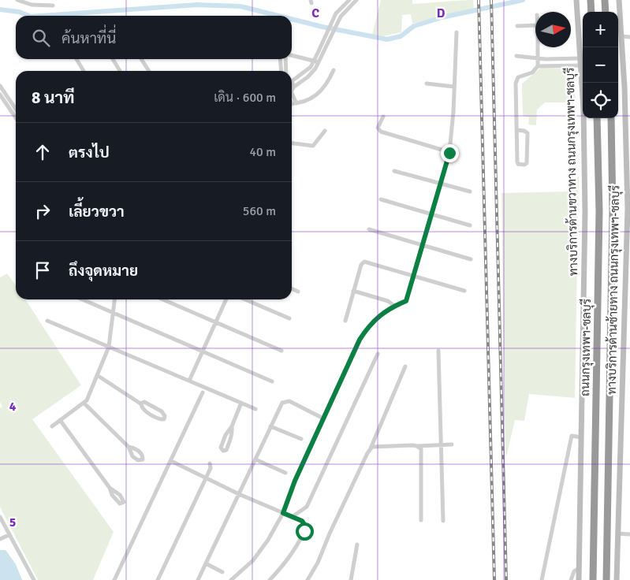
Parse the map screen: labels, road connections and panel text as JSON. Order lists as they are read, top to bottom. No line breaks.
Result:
{"streets":{"highway":["ถนนกรุงเทพฯ-ชลบุรี"],"main road":["ทางบริการด้านขวาทาง ถนนกรุงเทพฯ-ชลบุรี","ทางบริการด้านซ้ายทาง ถนนกรุงเทพฯ-ชลบุรี"]},"north":"right","page":{"map_buttons":["+","−"],"search":"ค้นหาที่นี่","heading":["8 นาที","เดิน · 600 m"],"list":[["ตรงไป","40 m"],["เลี้ยวขวา","560 m"],"ถึงจุดหมาย"]},"grid":{"columns":["C","D"],"rows":["4","5"]}}
